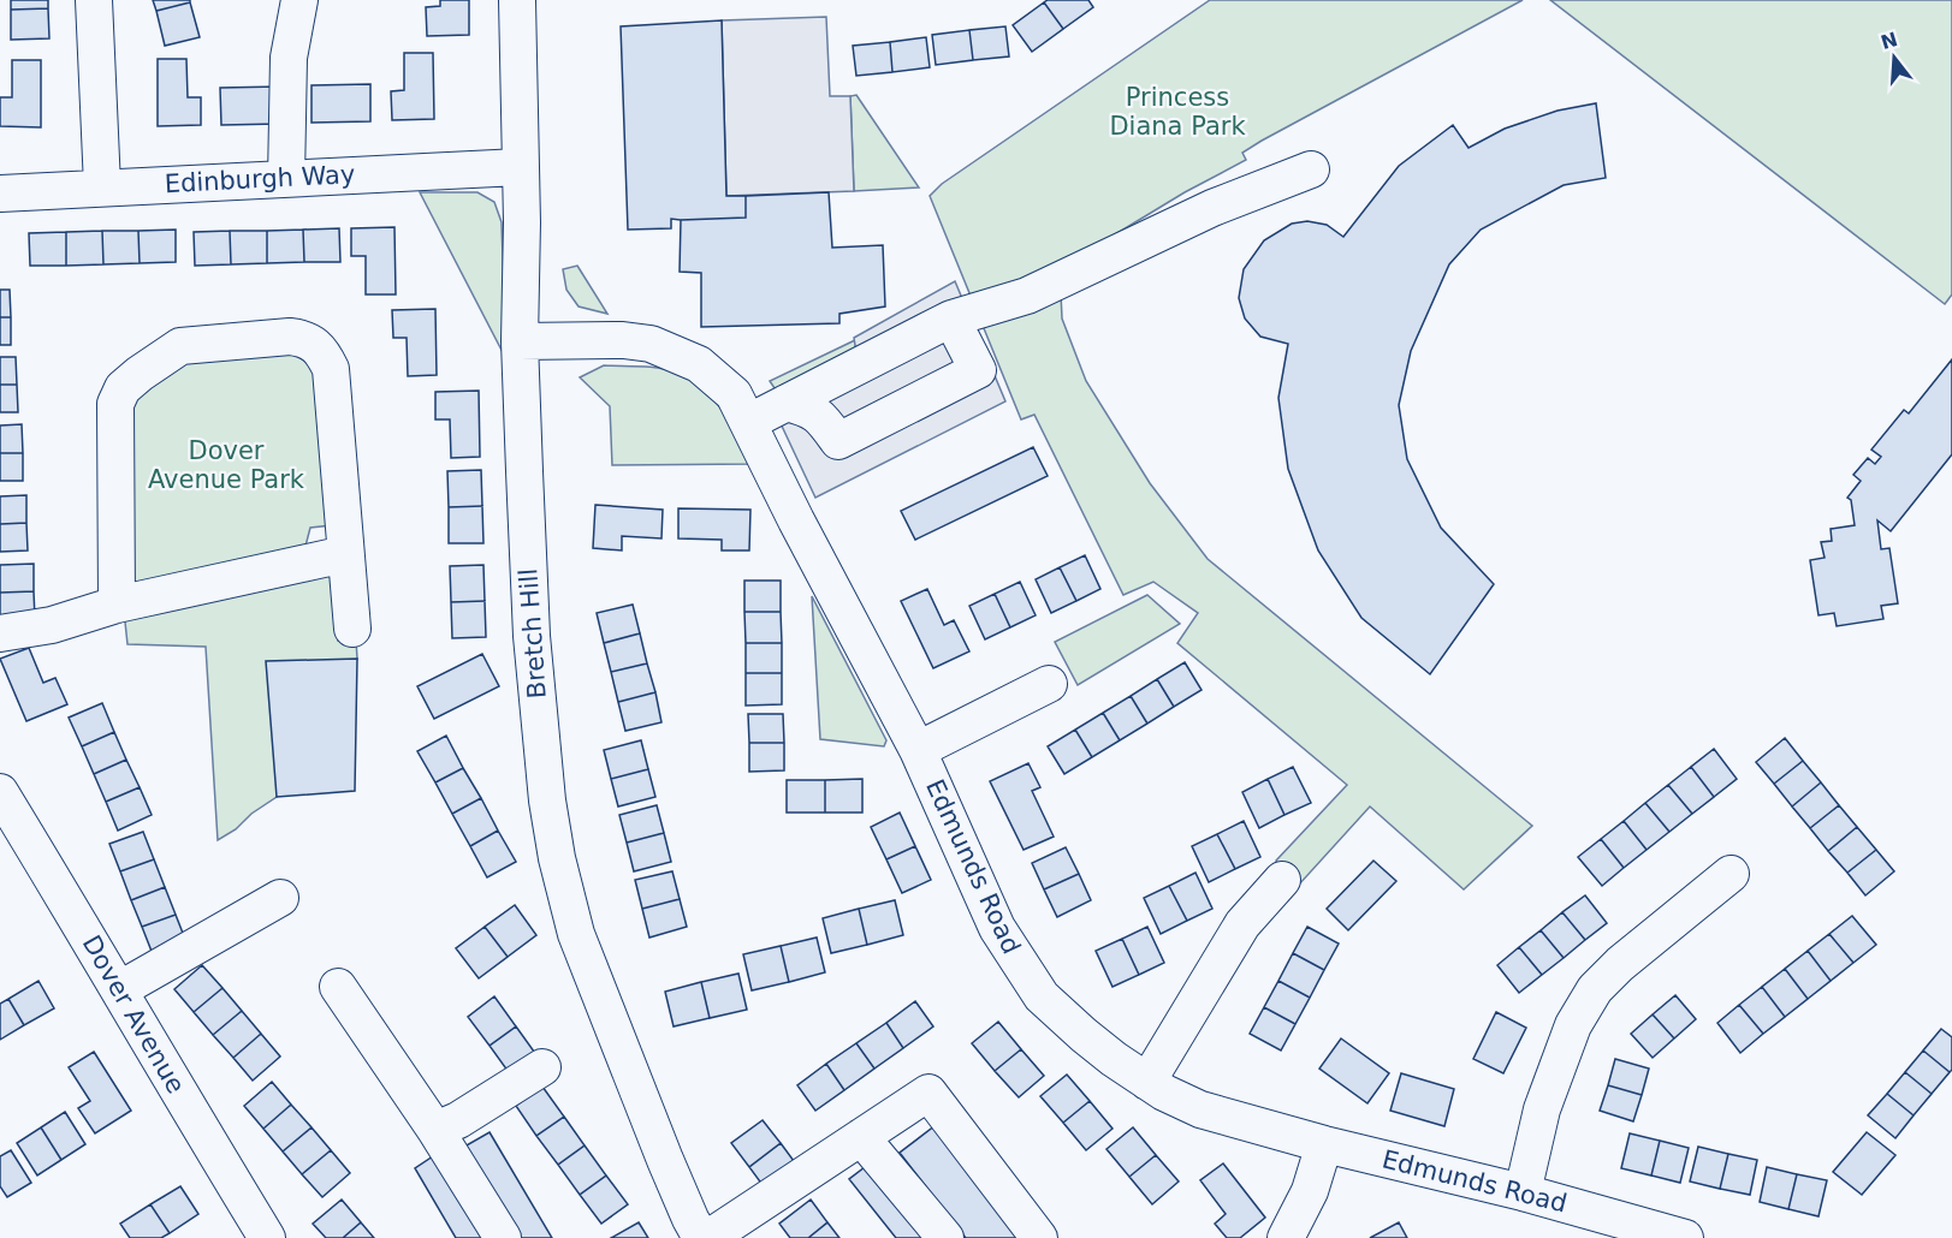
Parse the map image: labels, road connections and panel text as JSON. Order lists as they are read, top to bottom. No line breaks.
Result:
{"streets":{"street":["Edinburgh Way","Bretch Hill","Edmunds Road","Dover Avenue"]},"crossings":[["Edinburgh Way","Bretch Hill"],["Bretch Hill","Edmunds Road"]],"parks":["Princess Diana Park","Dover Avenue Park"],"north":"top"}
